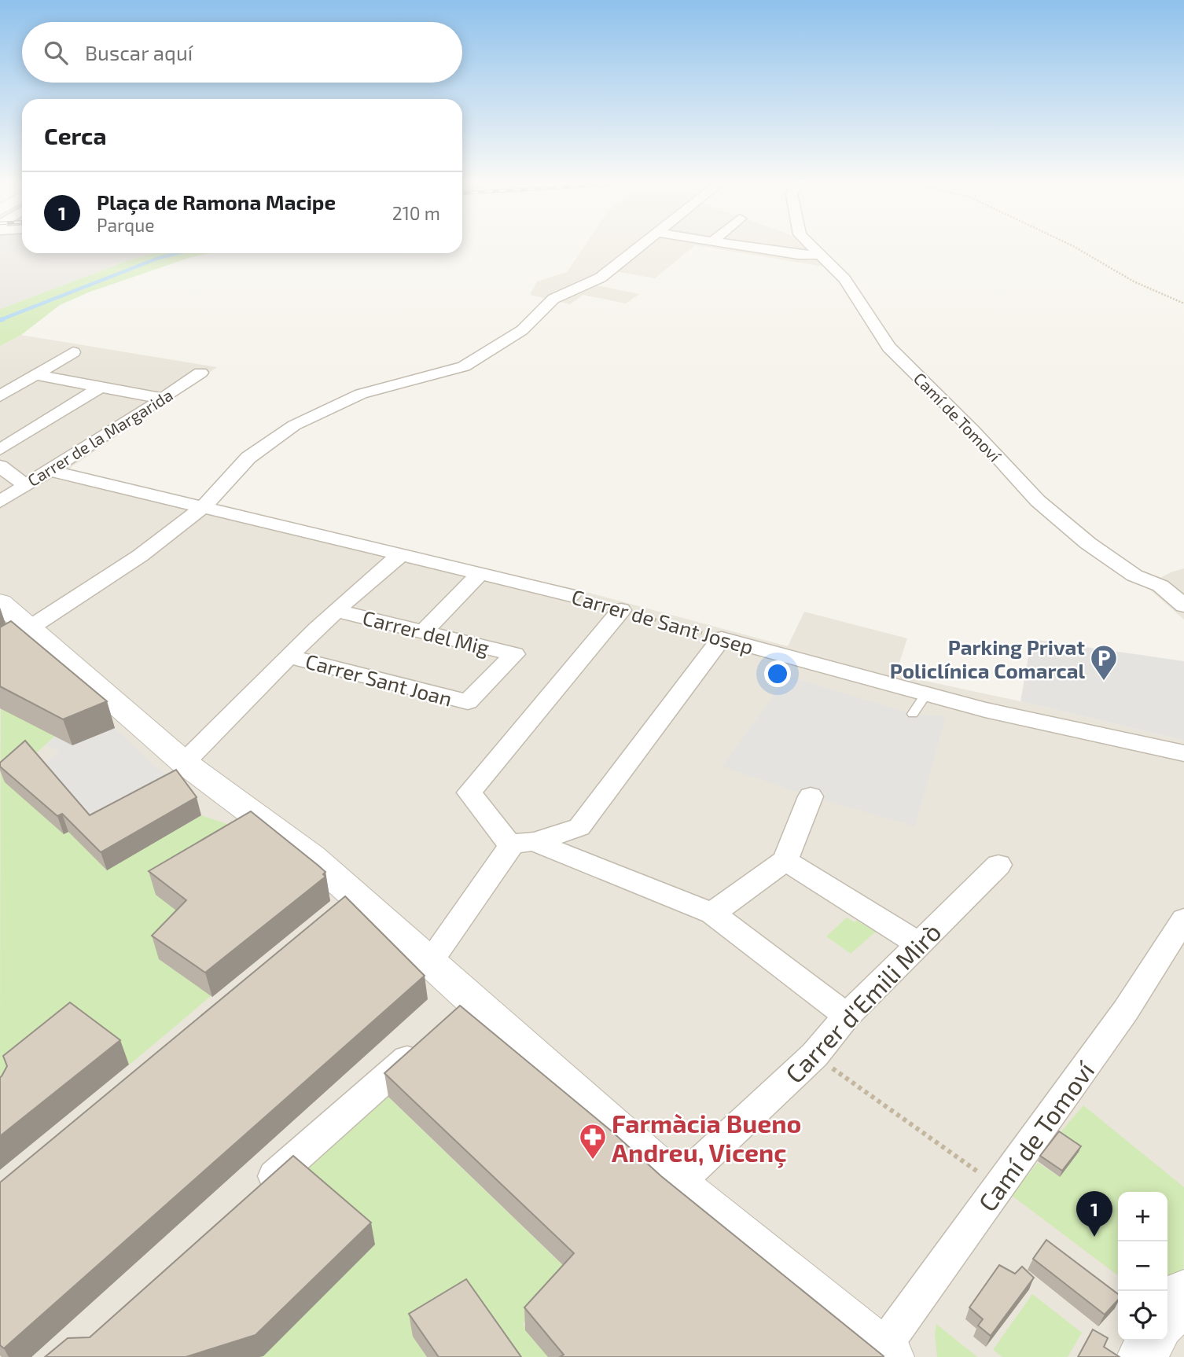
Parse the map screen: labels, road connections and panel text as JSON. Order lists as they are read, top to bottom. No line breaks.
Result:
{"streets":{"street":["Camí de Tomoví","Carrer de la Margarida","Carrer de Sant Josep","Carrer del Mig","Carrer Sant Joan","Carrer d'Emili Mirò"]},"crossings":[["Carrer de la Margarida","Carrer de Sant Josep"],["Carrer del Mig","Carrer Sant Joan"]],"places":{"parking":["Parking Privat Policlínica Comarcal"],"pharmacy":["Farmàcia Bueno Andreu, Vicenç"]},"page":{"search":"Buscar aquí","heading":"Cerca","list":[{"mark":"1","name":"Plaça de Ramona Macipe","note":"Parque","value":"210 m"}],"pins":"1","map_buttons":["+","−"]}}
